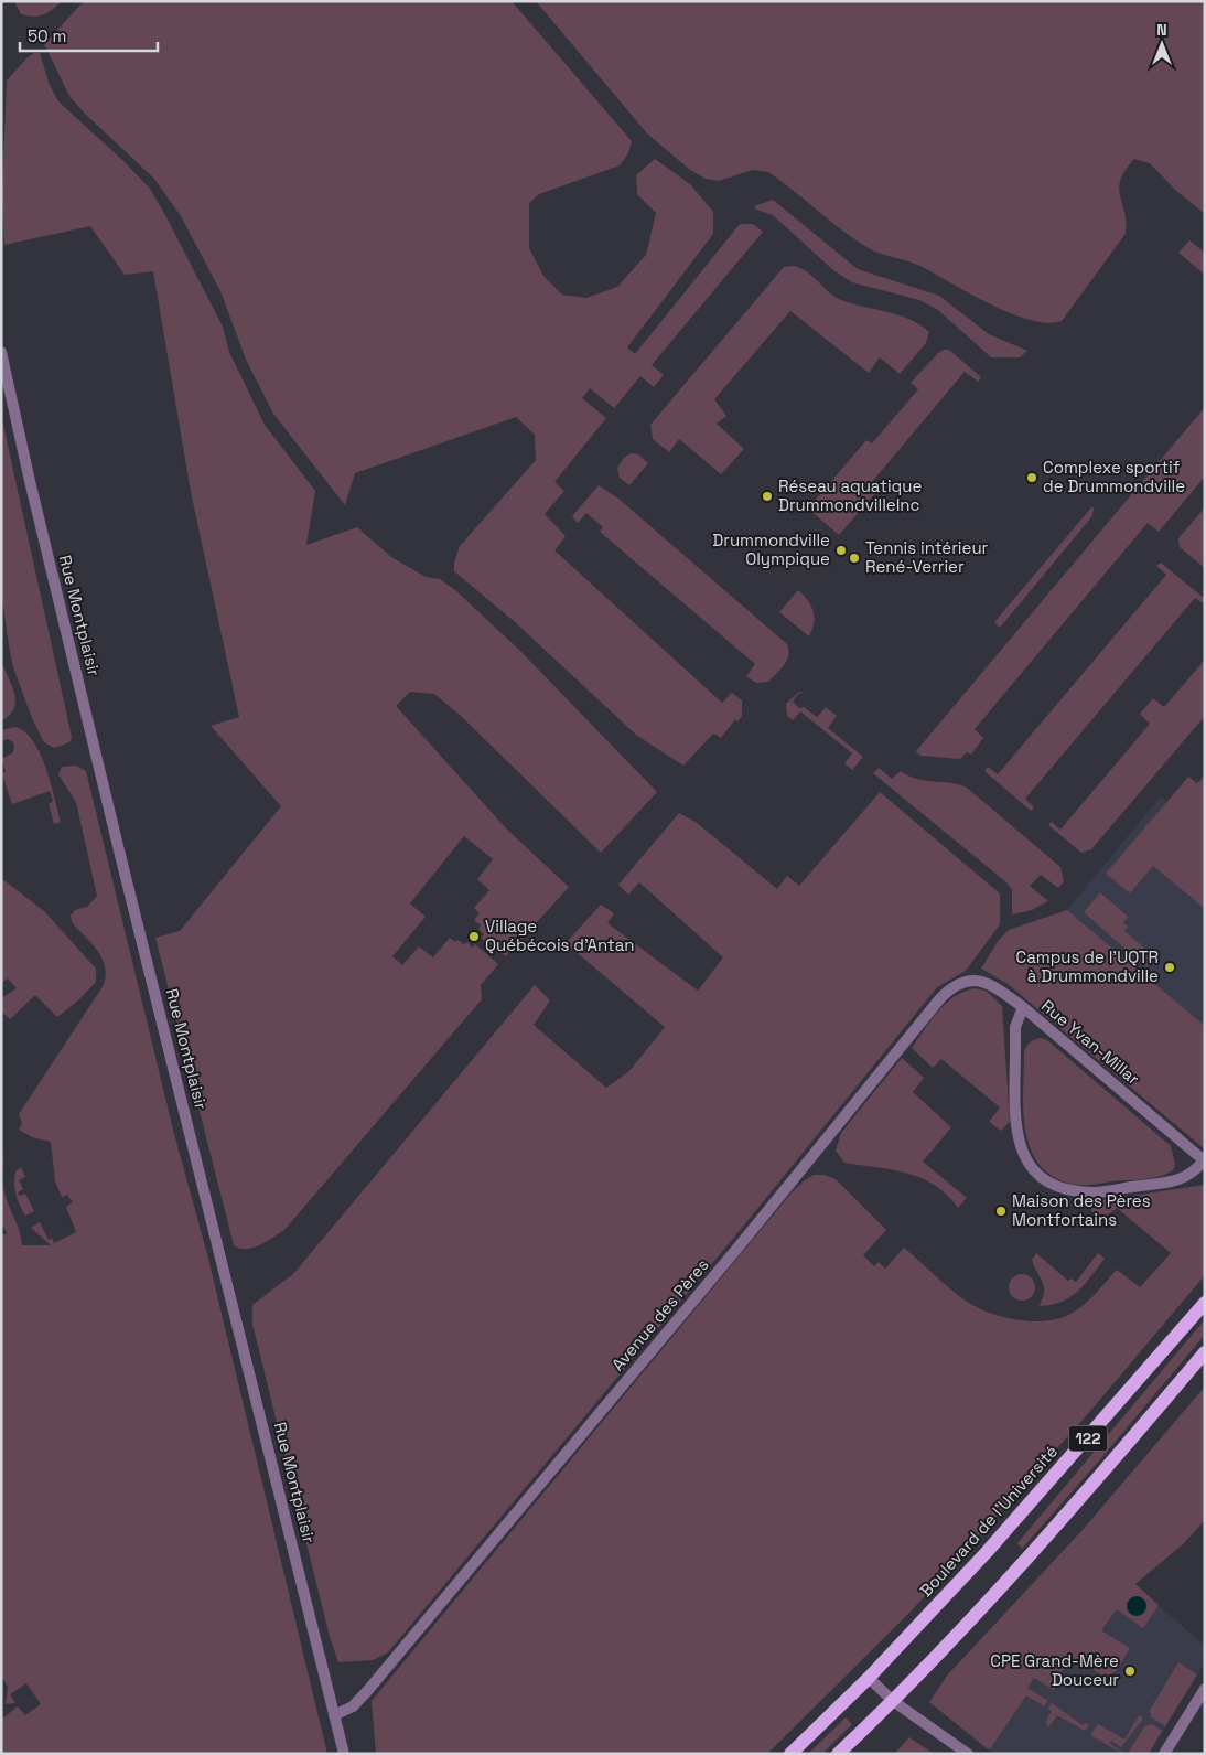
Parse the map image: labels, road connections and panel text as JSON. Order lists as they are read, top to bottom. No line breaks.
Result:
{"streets":{"main road":["122","Boulevard de l'Université"],"street":["Rue Montplaisir","Rue Yvan-Millar","Avenue des Pères"]},"crossings":[["Rue Montplaisir","Avenue des Pères"],["Rue Yvan-Millar","Avenue des Pères"]],"places":["Complexe sportif de Drummondville","Réseau aquatique DrummondvilleInc","Drummondville Olympique","Tennis intérieur René-Verrier","Village Québécois d'Antan","Campus de l'UQTR à Drummondville","Maison des Pères Montfortains","CPE Grand-Mère Douceur"],"scale_bar":"50 m","north":"top"}
